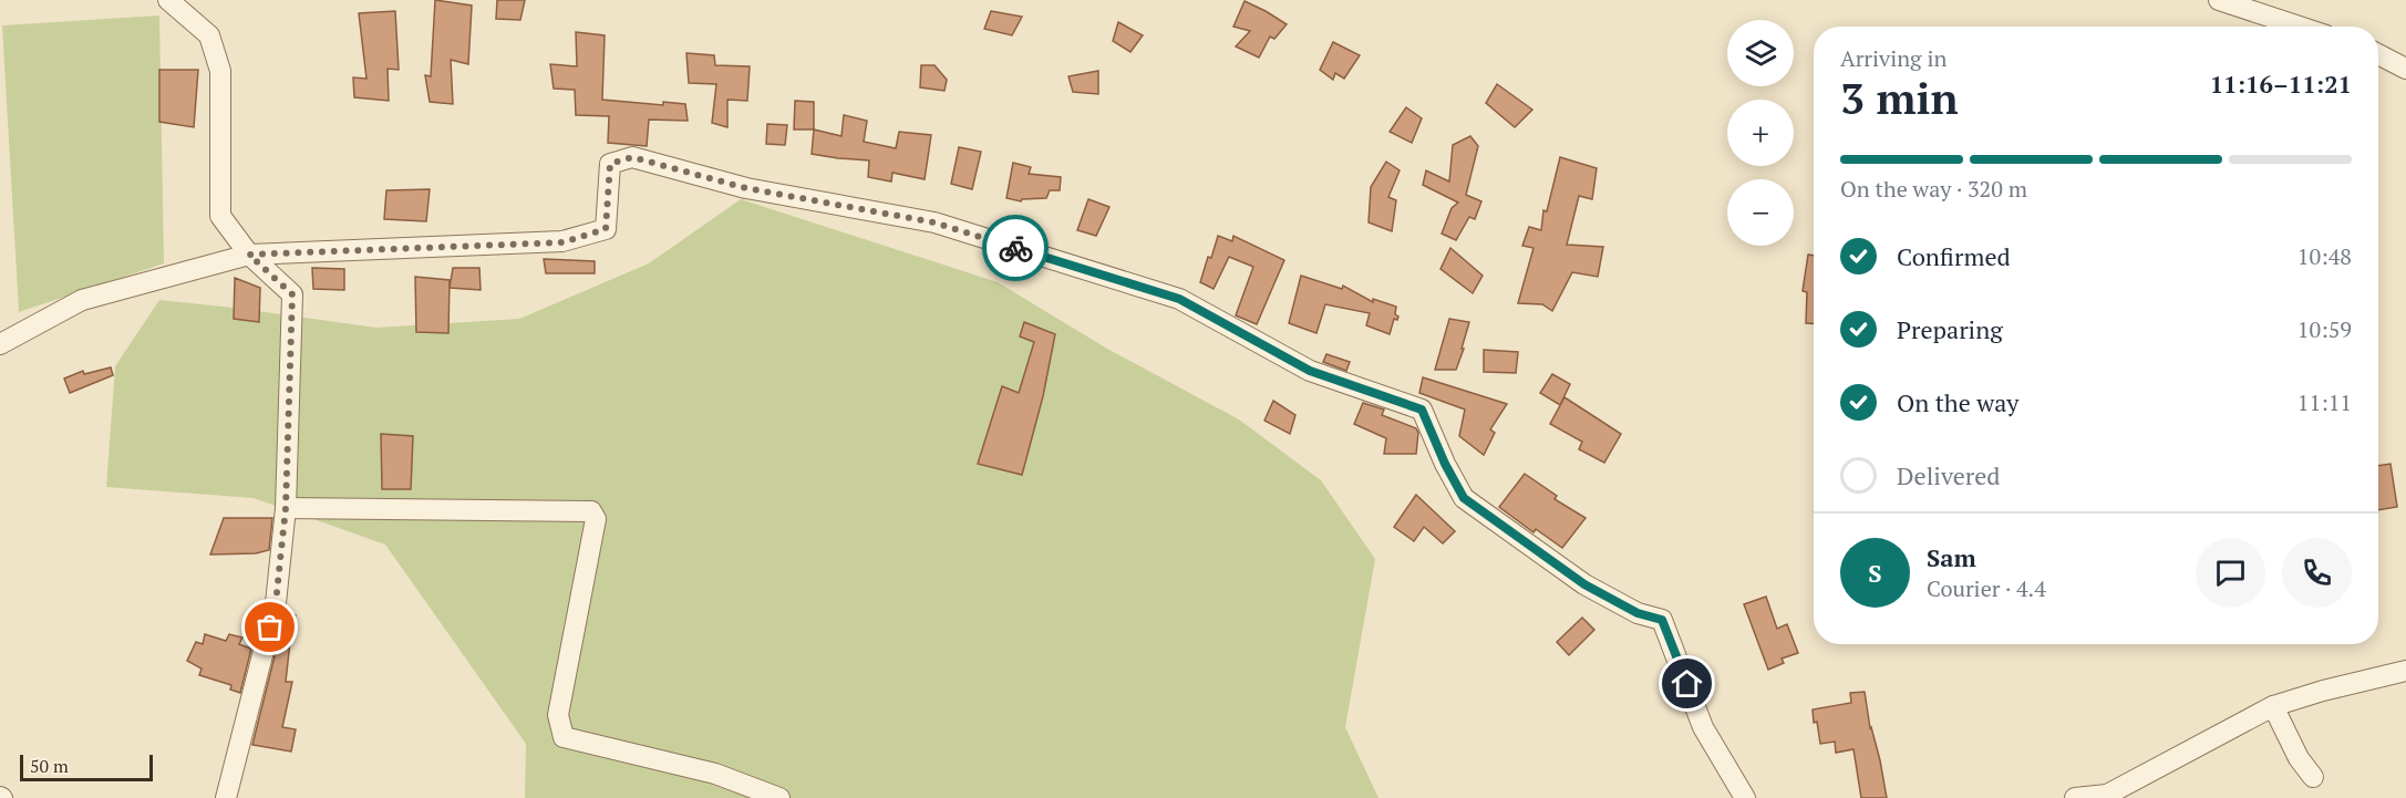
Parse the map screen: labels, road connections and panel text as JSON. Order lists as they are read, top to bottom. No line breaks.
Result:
{"scale_bar":"50 m","page":{"map_buttons":["+","−"],"heading":["3 min","Arriving in","11:16–11:21"],"panel":["Sam","Courier · 4.4"],"bar":"On the way · 320 m","list":[["Confirmed","10:48"],["Preparing","10:59"],["On the way","11:11"],"Delivered"],"round":"S","scale":"50 m"}}
